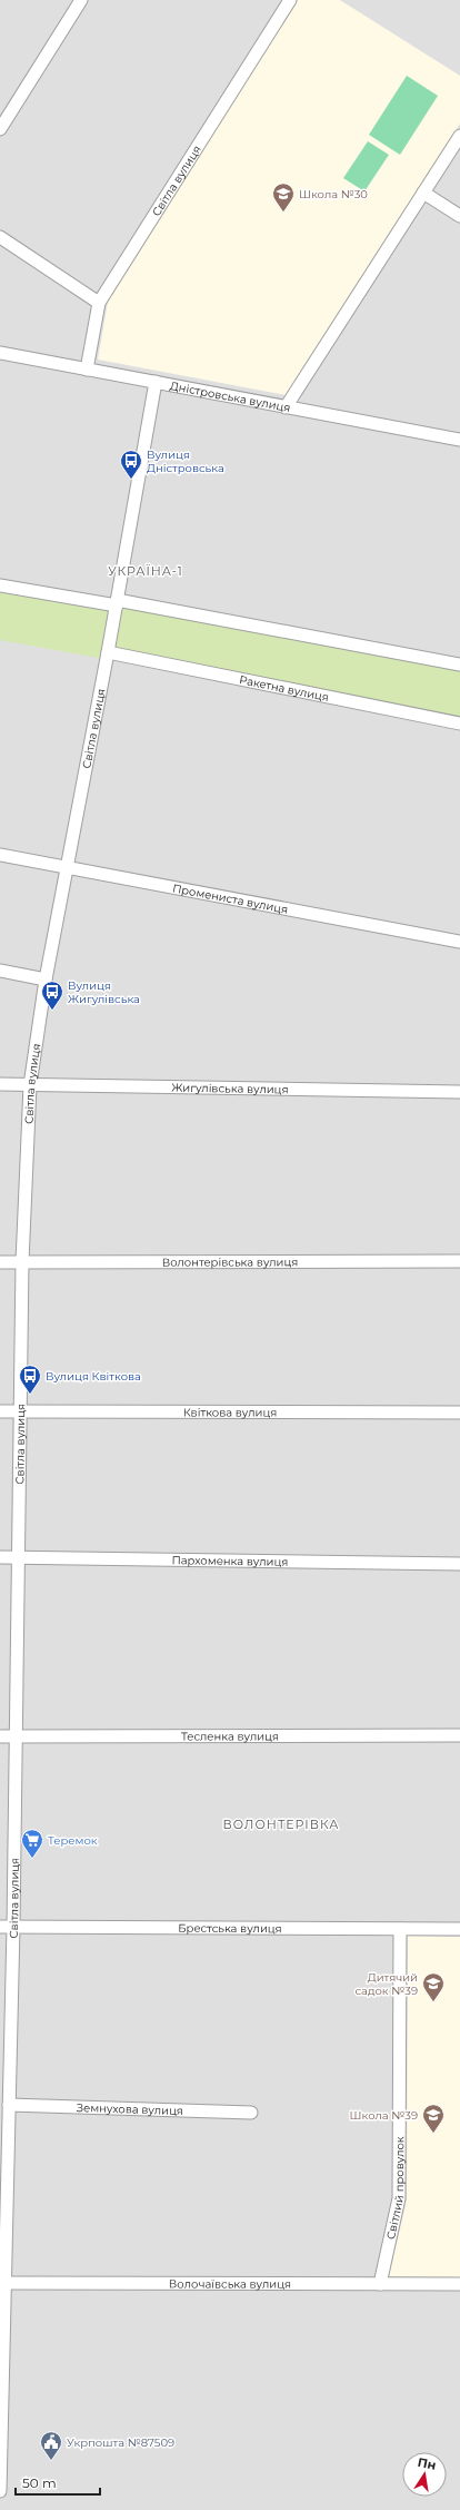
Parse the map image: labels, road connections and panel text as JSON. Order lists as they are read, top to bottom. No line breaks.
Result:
{"streets":{"street":["Світла вулиця","Дністровська вулиця","Ракетна вулиця","Промениста вулиця","Жигулівська вулиця","Волонтерівська вулиця","Квіткова вулиця","Пархоменка вулиця","Тесленка вулиця","Брестська вулиця","Земнухова вулиця","Світлий провулок","Волочаївська вулиця"]},"crossings":[["Світла вулиця","Дністровська вулиця"],["Світла вулиця","Ракетна вулиця"],["Світла вулиця","Промениста вулиця"],["Світла вулиця","Жигулівська вулиця"],["Світла вулиця","Волонтерівська вулиця"],["Світла вулиця","Квіткова вулиця"],["Світла вулиця","Пархоменка вулиця"],["Світла вулиця","Тесленка вулиця"],["Світла вулиця","Брестська вулиця"],["Світла вулиця","Земнухова вулиця"],["Світла вулиця","Волочаївська вулиця"],["Брестська вулиця","Світлий провулок"],["Світлий провулок","Волочаївська вулиця"]],"districts":["УКРАЇНА-1","ВОЛОНТЕРІВКА"],"places":{"school or university":["Школа №30","Дитячий садок №39","Школа №39"],"bus stop":["Вулиця Дністровська","Вулиця Жигулівська","Вулиця Квіткова"],"supermarket":["Теремок"],"public building":["Укрпошта №87509"]},"scale_bar":"50 m","north":"top"}
